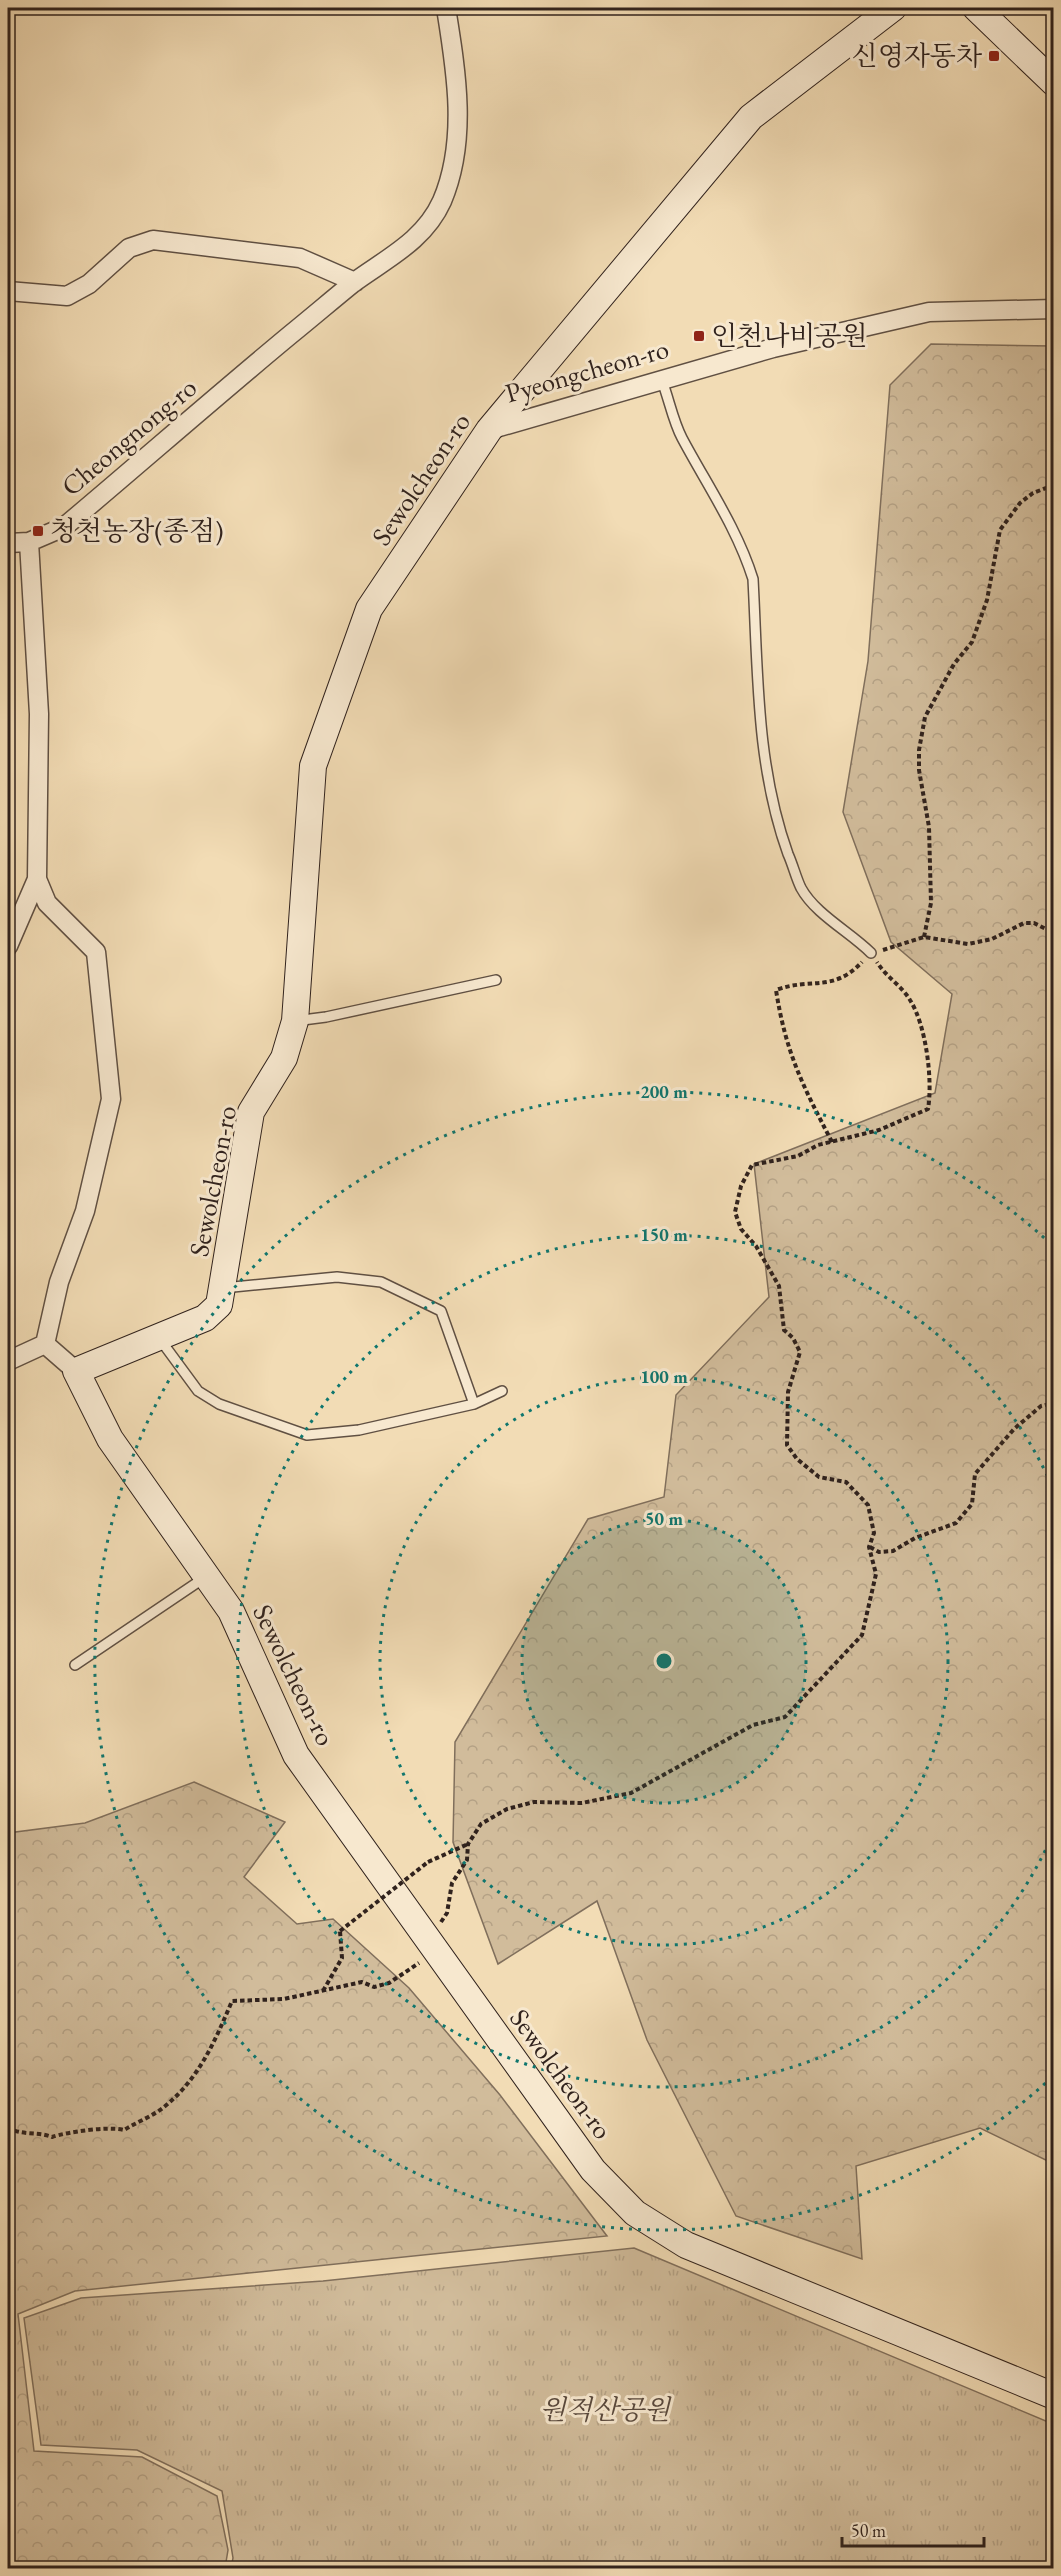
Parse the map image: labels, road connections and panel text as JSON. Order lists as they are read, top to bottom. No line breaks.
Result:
{"streets":{"street":["Pyeongcheon-ro","Cheongnong-ro","Sewolcheon-ro"]},"crossings":[["Pyeongcheon-ro","Sewolcheon-ro"]],"parks":["원적산공원"],"places":{"transit":["신영자동차","인천나비공원","청천농장(종점)"]},"scale_bar":"50 m","rings":["200 m","150 m","100 m","50 m"]}
